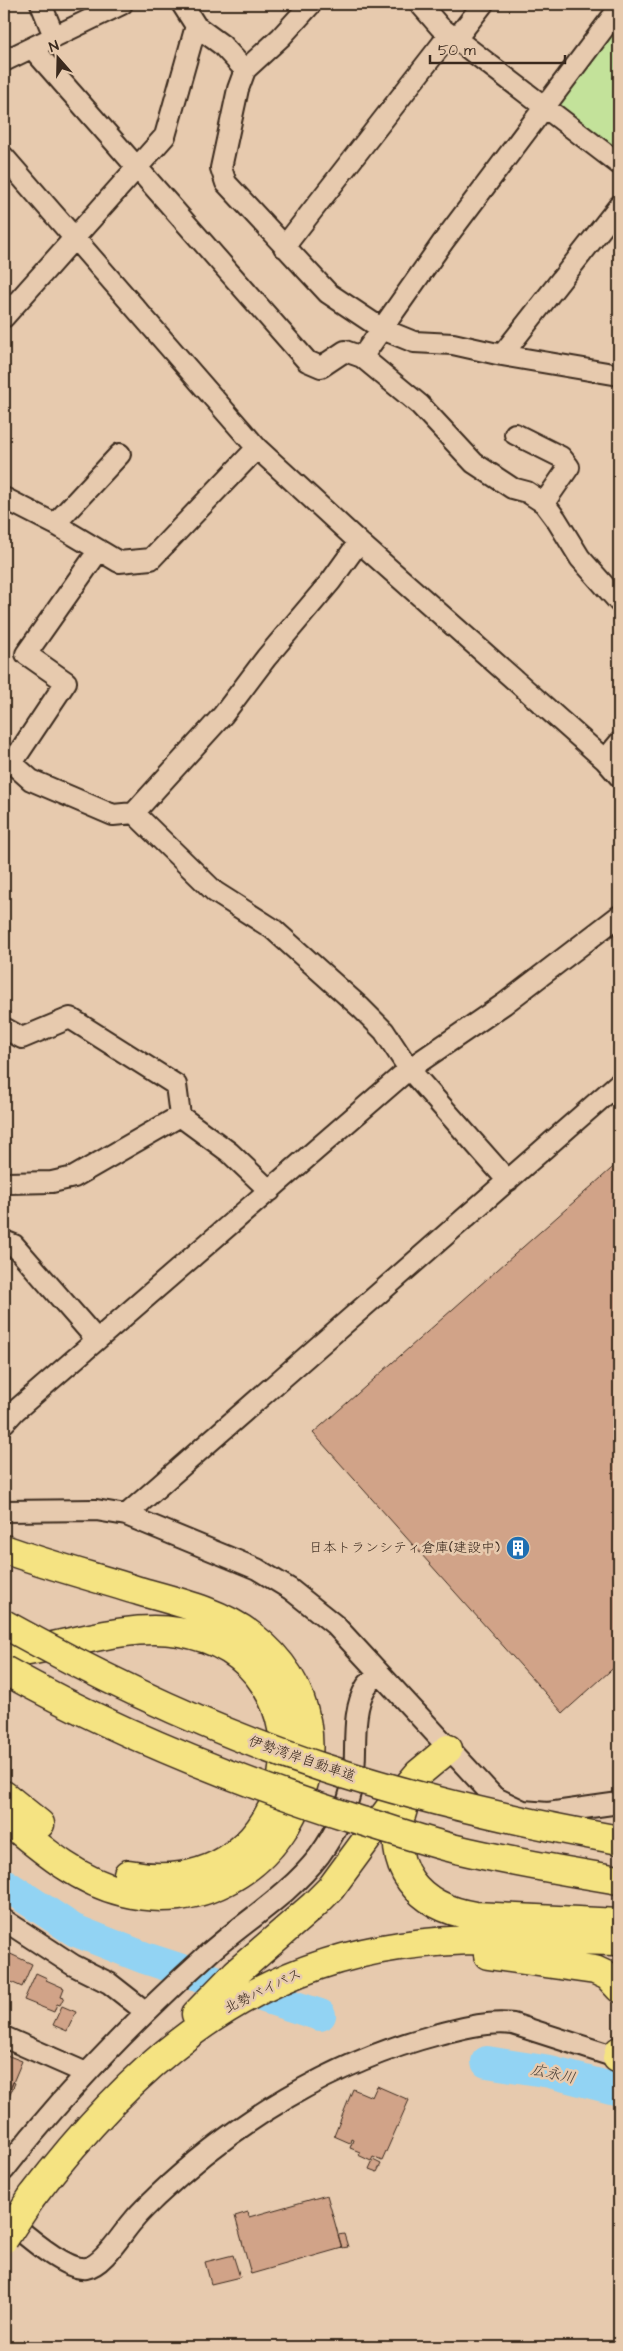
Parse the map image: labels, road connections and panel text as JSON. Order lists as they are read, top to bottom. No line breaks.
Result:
{"streets":{"highway":["伊勢湾岸自動車道","北勢バイパス"]},"water":["広永川"],"places":{"building":["日本トランシティ倉庫(建設中)"]},"scale_bar":"50 m","north":"top"}
